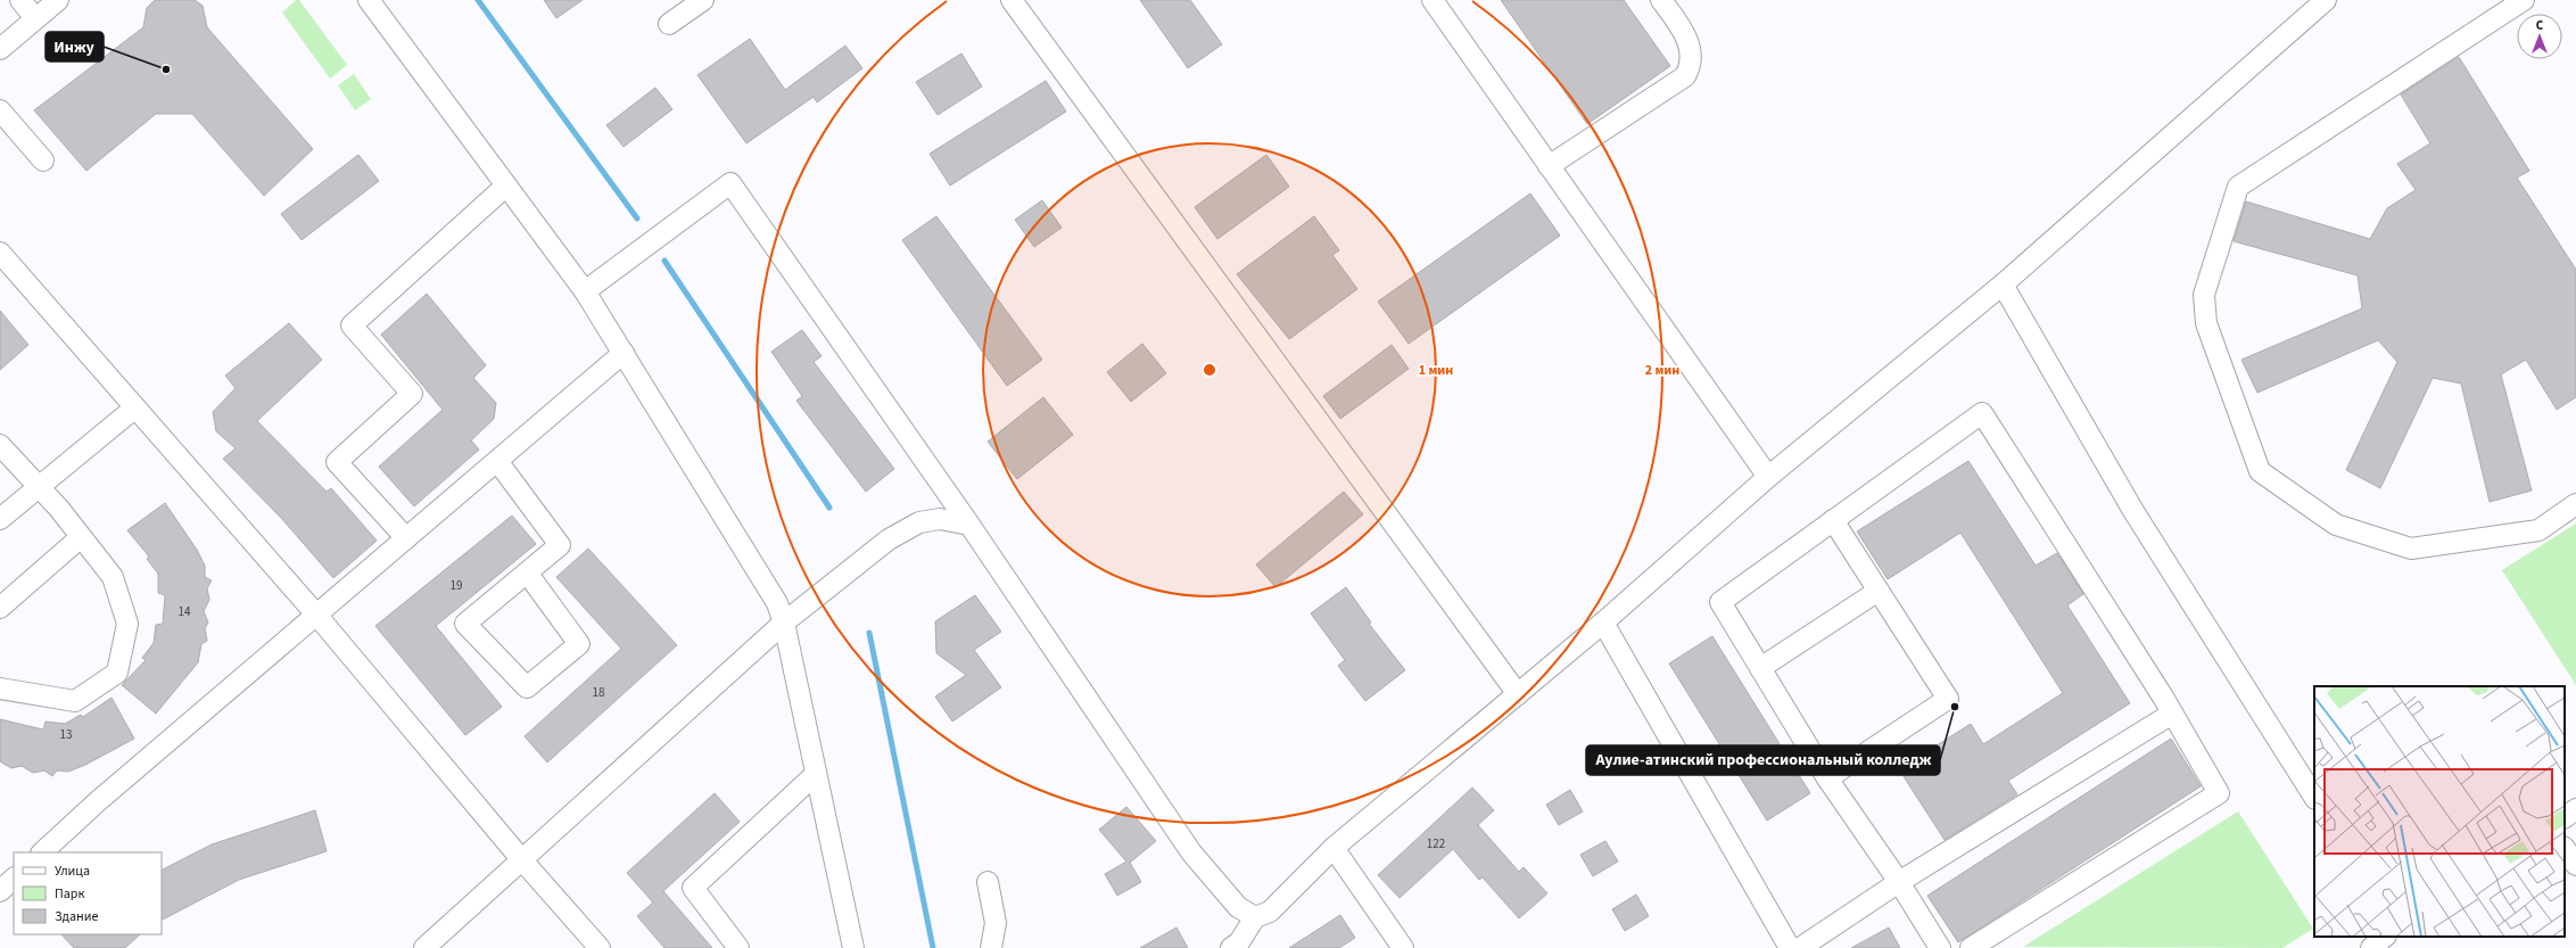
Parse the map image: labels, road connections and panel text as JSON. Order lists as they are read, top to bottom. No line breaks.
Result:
{"places":["Инжу","Аулие-атинский профессиональный колледж"],"house_numbers":["19","14","18","13","122"],"legend":["Улица","Парк","Здание"],"north":"top","rings":["1 мин","2 мин"]}
